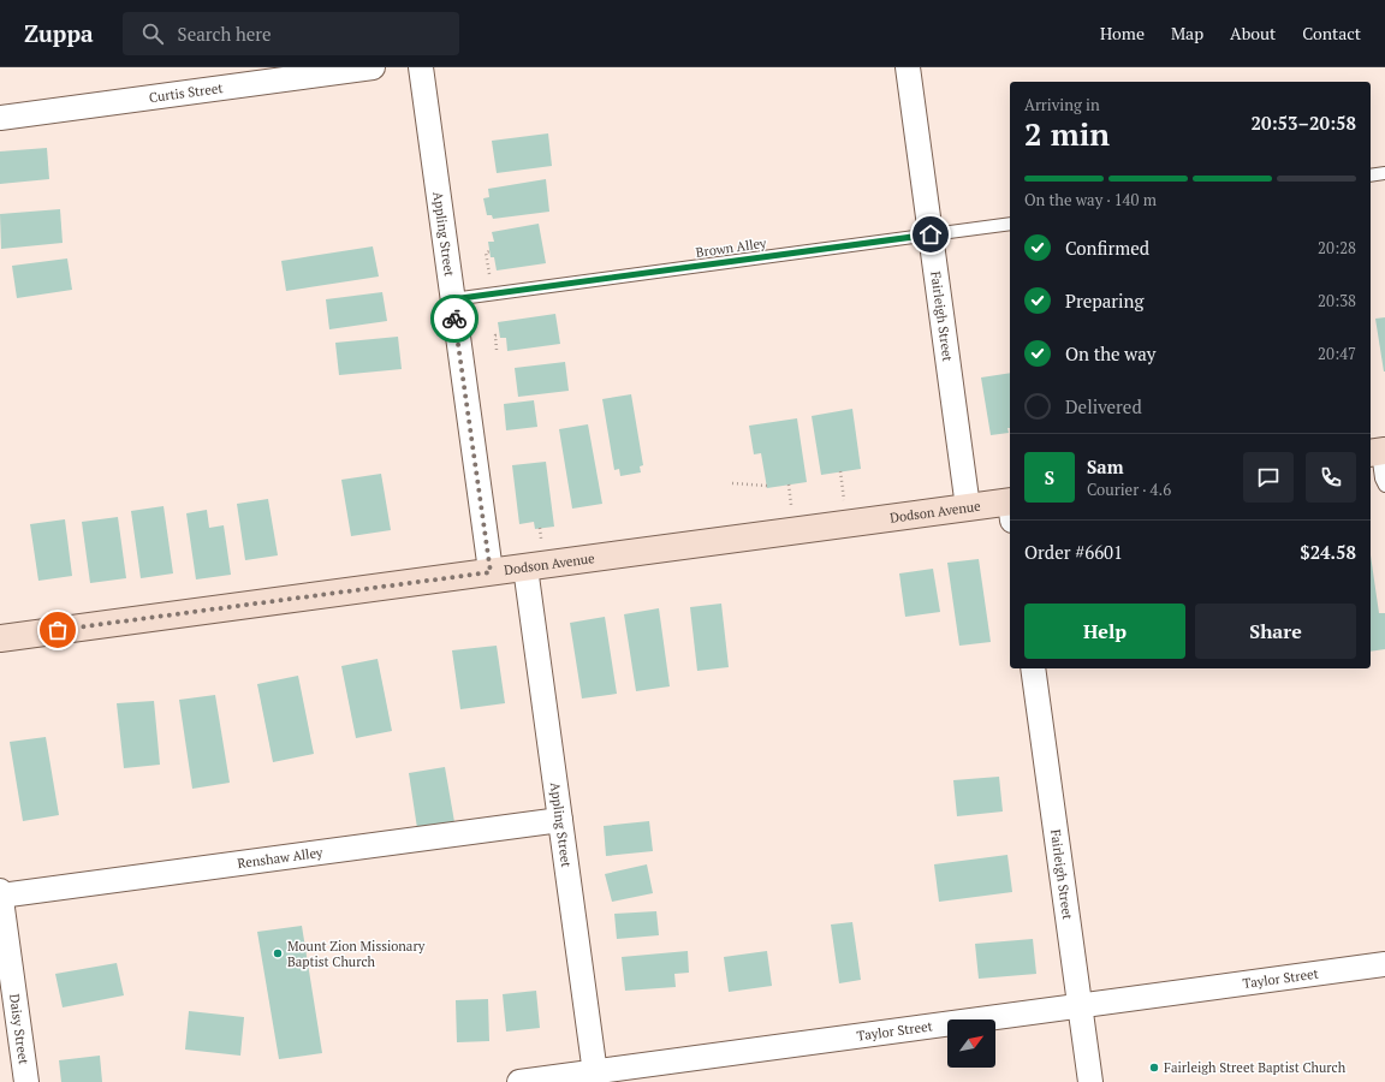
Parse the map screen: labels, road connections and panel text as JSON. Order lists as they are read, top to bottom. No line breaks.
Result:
{"streets":{"street":["Curtis Street","Appling Street","Fairleigh Street","Dodson Avenue","Renshaw Alley","Taylor Street","Daisy Street"],"lane":["Brown Alley"]},"crossings":[["Appling Street","Brown Alley"],["Appling Street","Dodson Avenue"],["Appling Street","Renshaw Alley"],["Appling Street","Taylor Street"],["Brown Alley","Fairleigh Street"],["Fairleigh Street","Dodson Avenue"],["Fairleigh Street","Taylor Street"],["Renshaw Alley","Daisy Street"]],"places":["Mount Zion Missionary Baptist Church","Fairleigh Street Baptist Church"],"north":"top right","page":{"header":"Zuppa","search":"Search here","nav":["Home","Map","About","Contact"],"heading":["2 min","Arriving in","20:53–20:58"],"panel":["Sam","Courier · 4.6","Order #6601","$24.58"],"bar":"On the way · 140 m","list":[["Confirmed","20:28"],["Preparing","20:38"],["On the way","20:47"],"Delivered"],"round":"S","buttons":["Help","Share"]}}
